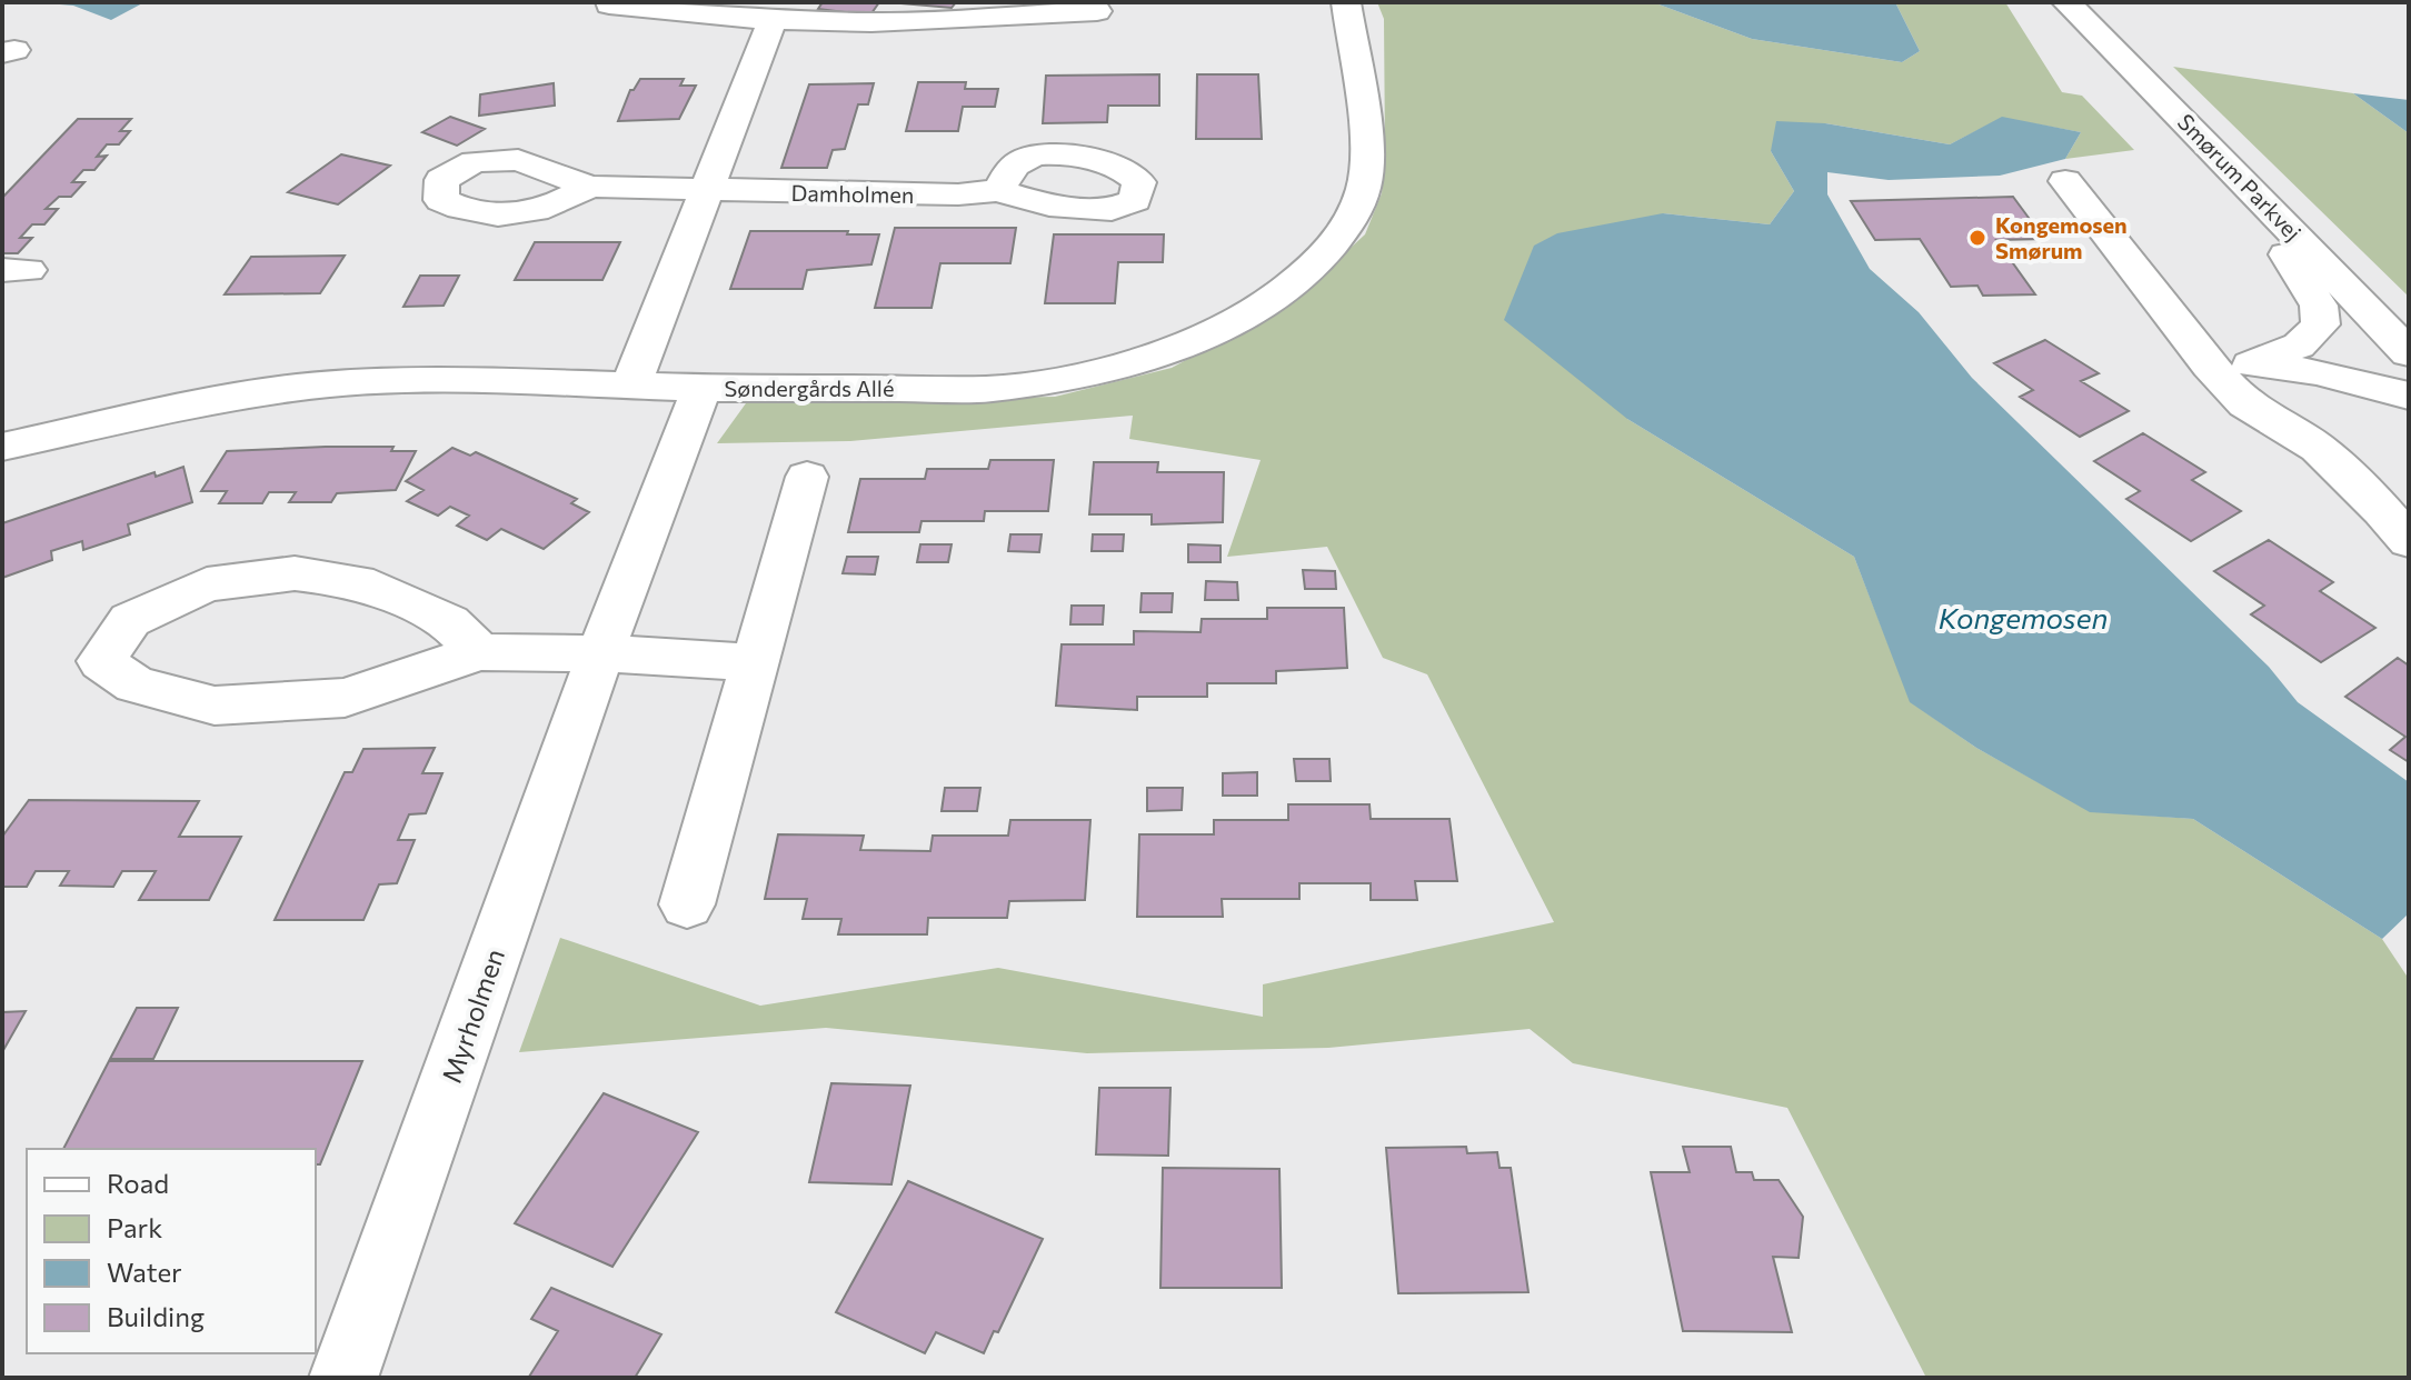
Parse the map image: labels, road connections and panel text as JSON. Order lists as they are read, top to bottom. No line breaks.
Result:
{"streets":{"street":["Smørum Parkvej","Damholmen","Søndergårds Allé","Myrholmen"]},"crossings":[["Søndergårds Allé","Myrholmen"]],"water":["Kongemosen"],"places":["Kongemosen Smørum"],"legend":["Road","Park","Water","Building"]}
